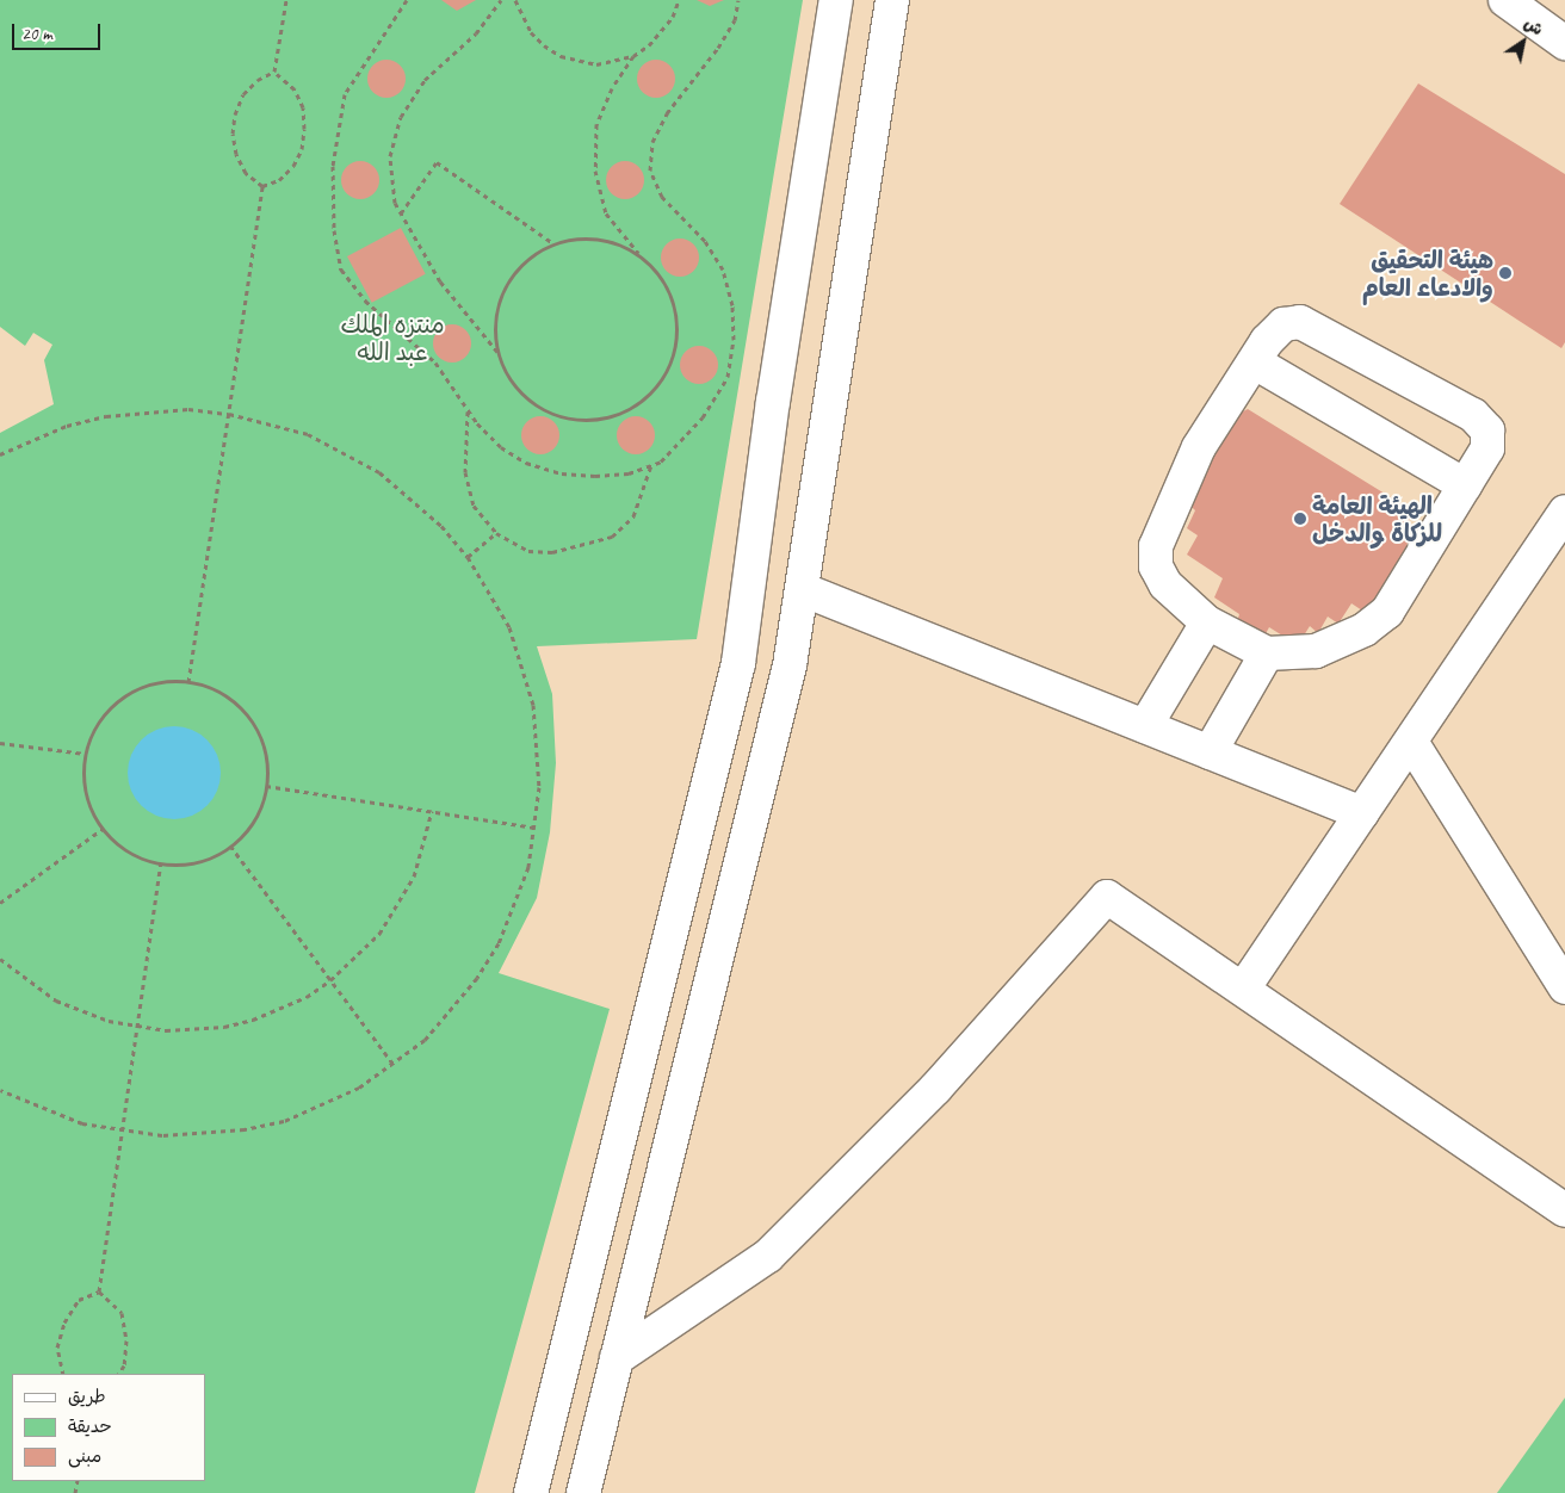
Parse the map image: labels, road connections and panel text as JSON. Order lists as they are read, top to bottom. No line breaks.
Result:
{"parks":["منتزه الملك عبد الله"],"places":["هيئة التحقيق والادعاء العام","الهيئة العامة للزكاة والدخل"],"legend":["طريق","حديقة","مبنى"],"scale_bar":"20 m","north":"top right"}
